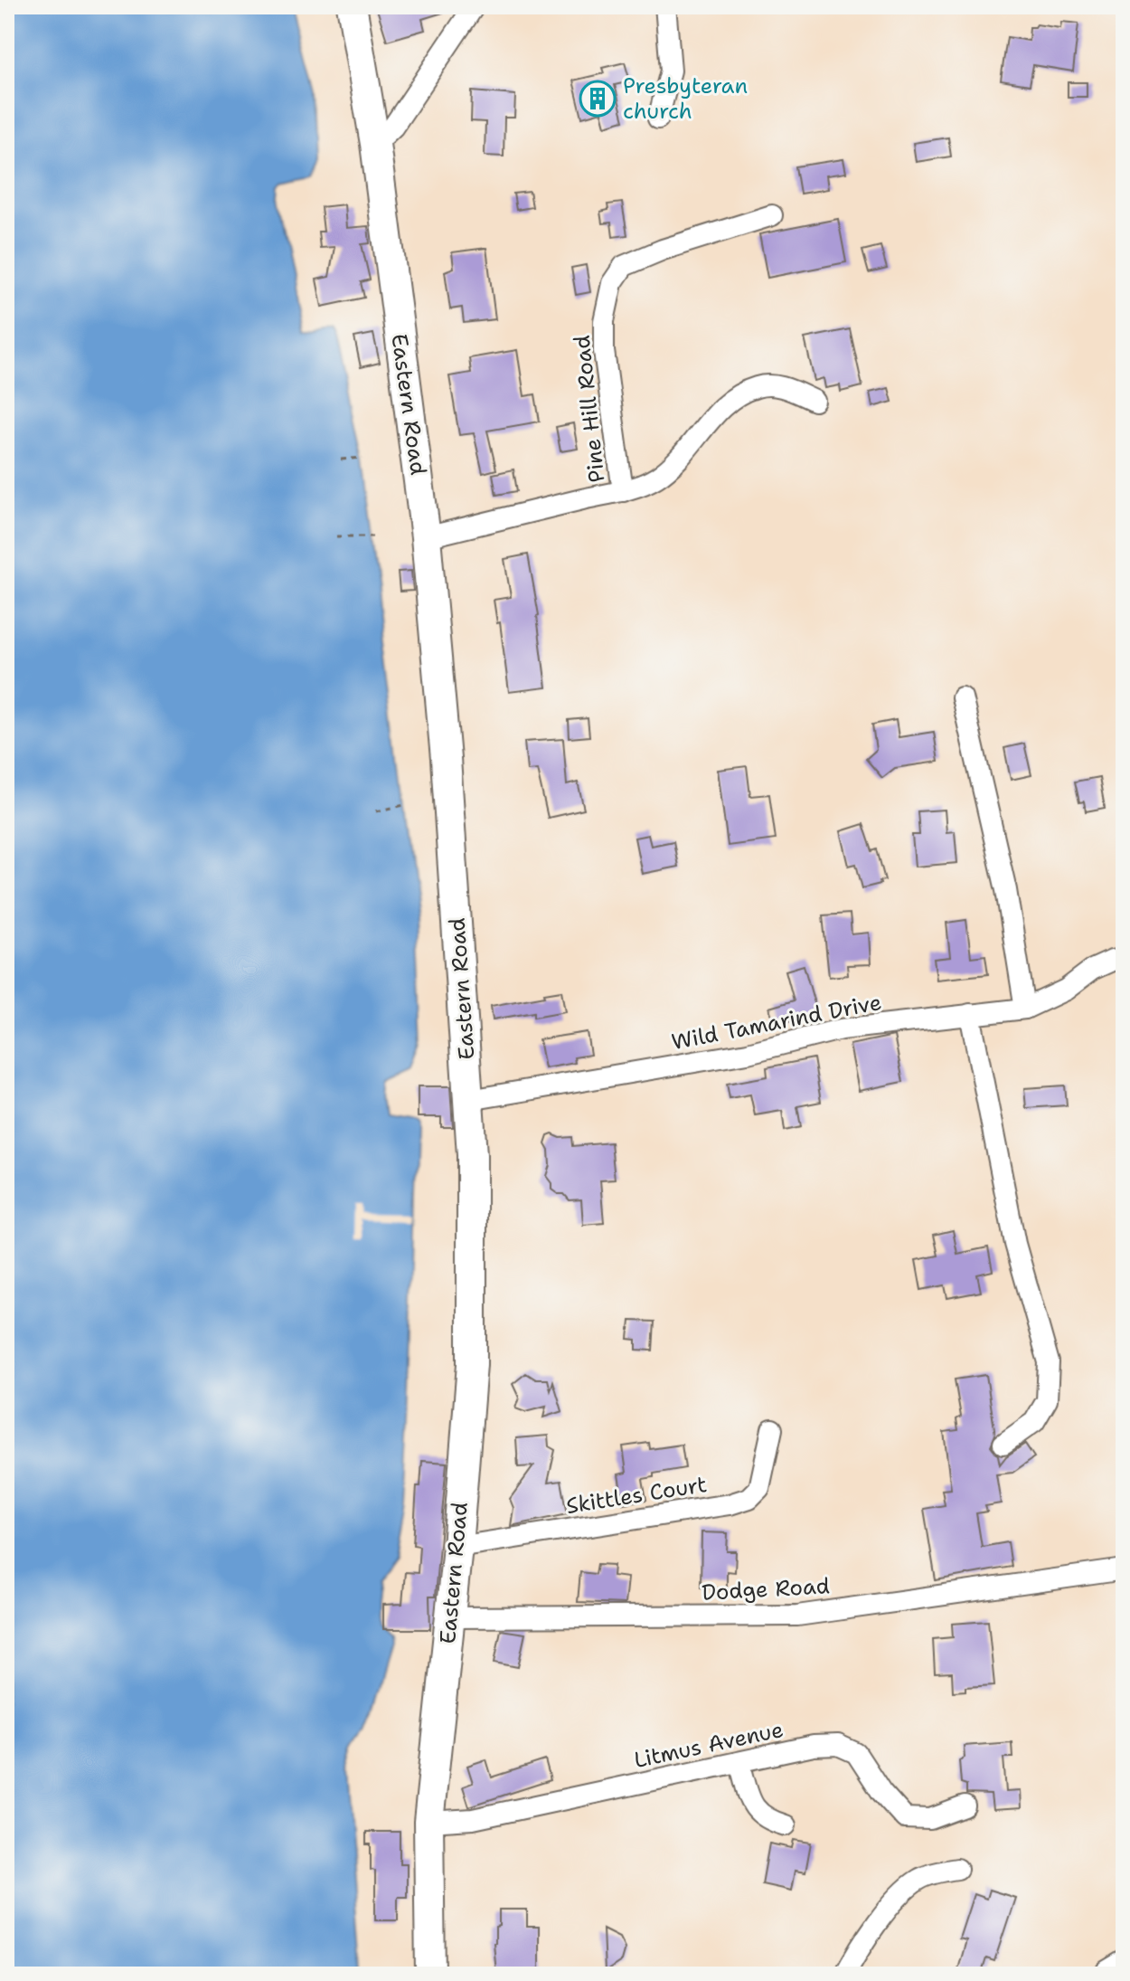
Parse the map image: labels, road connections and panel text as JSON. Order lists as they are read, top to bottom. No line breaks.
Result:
{"streets":{"highway":["Eastern Road"],"street":["Pine Hill Road","Wild Tamarind Drive","Skittles Court","Dodge Road","Litmus Avenue"]},"crossings":[["Eastern Road","Pine Hill Road"],["Eastern Road","Wild Tamarind Drive"],["Eastern Road","Skittles Court"],["Eastern Road","Dodge Road"],["Eastern Road","Litmus Avenue"]],"places":{"building":["Presbyteran church"]}}
